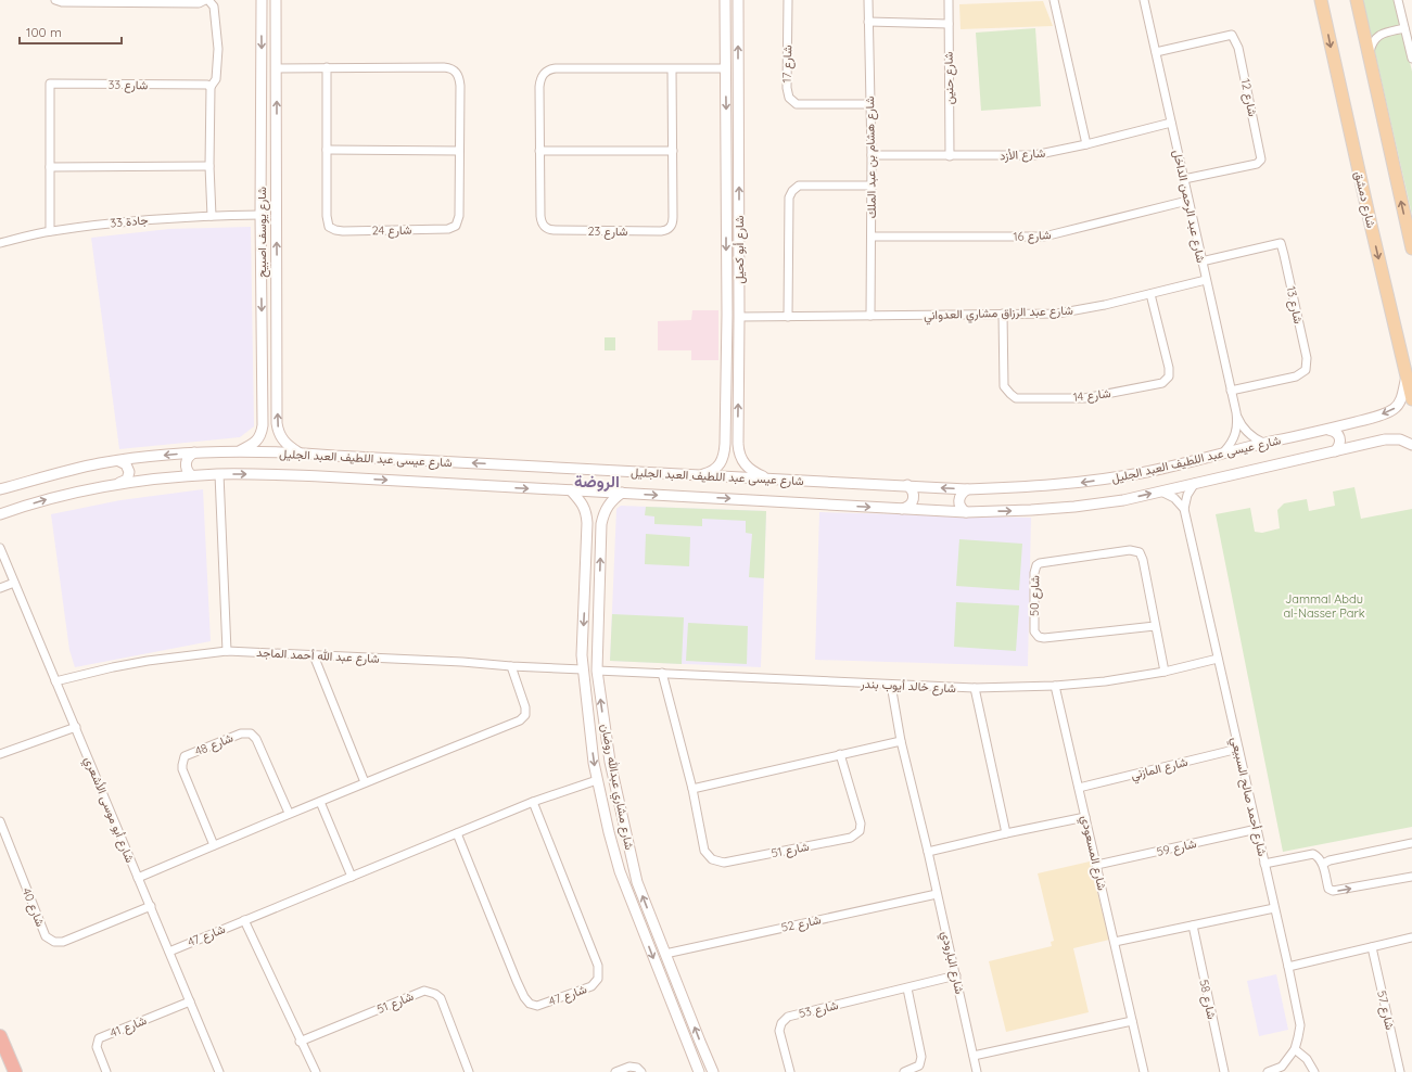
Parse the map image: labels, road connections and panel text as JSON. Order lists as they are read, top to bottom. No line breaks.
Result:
{"streets":{"main road":["شارع دمشق"],"street":["شارع 17","شارع حنين","شارع 33","شارع 12","شارع الأزد","شارع هشام بن عبد الملك","شارع عبد الرحمن الداخل","جادة 33","شارع 24","شارع 23","شارع يوسف اصبيح","شارع 16","شارع أبو كحيل","شارع 13","شارع عبد الرزاق مشاري العدواني","شارع 14","شارع عيسى عبد اللطيف العبد الجليل","شارع 50","شارع عبد الله أحمد الماجد","شارع خالد أيوب بندر","شارع 48","شارع المازني","شارع مشاري عبدالله روضان","شارع أحمد صالح السبيعي","شارع أبو موسى الأشعري","شارع 59","شارع 51","شارع المسعودي","شارع 40","شارع 52","شارع 47","شارع البارودي","شارع 58","شارع 53","شارع 57","شارع 41"]},"crossings":[["شارع 17","شارع هشام بن عبد الملك"],["شارع حنين","شارع الأزد"],["شارع 33","جادة 33"],["شارع 12","شارع عبد الرحمن الداخل"],["شارع الأزد","شارع هشام بن عبد الملك"],["شارع الأزد","شارع عبد الرحمن الداخل"],["شارع هشام بن عبد الملك","شارع 16"],["شارع هشام بن عبد الملك","شارع عبد الرزاق مشاري العدواني"],["شارع دمشق","شارع عيسى عبد اللطيف العبد الجليل"],["شارع عبد الرحمن الداخل","شارع 16"],["شارع عبد الرحمن الداخل","شارع 13"],["شارع عبد الرحمن الداخل","شارع عبد الرزاق مشاري العدواني"],["شارع عبد الرحمن الداخل","شارع عيسى عبد اللطيف العبد الجليل"],["جادة 33","شارع يوسف اصبيح"],["شارع 24","شارع يوسف اصبيح"],["شارع 23","شارع أبو كحيل"],["شارع يوسف اصبيح","شارع عيسى عبد اللطيف العبد الجليل"],["شارع أبو كحيل","شارع عبد الرزاق مشاري العدواني"],["شارع أبو كحيل","شارع عيسى عبد اللطيف العبد الجليل"],["شارع عبد الرزاق مشاري العدواني","شارع 14"],["شارع عيسى عبد اللطيف العبد الجليل","شارع مشاري عبدالله روضان"],["شارع 50","شارع خالد أيوب بندر"],["شارع عبد الله أحمد الماجد","شارع مشاري عبدالله روضان"],["شارع عبد الله أحمد الماجد","شارع أبو موسى الأشعري"],["شارع خالد أيوب بندر","شارع مشاري عبدالله روضان"],["شارع خالد أيوب بندر","شارع أحمد صالح السبيعي"],["شارع خالد أيوب بندر","شارع 51"],["شارع خالد أيوب بندر","شارع المسعودي"],["شارع خالد أيوب بندر","شارع البارودي"],["شارع المازني","شارع أحمد صالح السبيعي"],["شارع المازني","شارع المسعودي"],["شارع مشاري عبدالله روضان","شارع 52"],["شارع مشاري عبدالله روضان","شارع 47"],["شارع أحمد صالح السبيعي","شارع 59"],["شارع أبو موسى الأشعري","شارع 40"],["شارع أبو موسى الأشعري","شارع 47"],["شارع أبو موسى الأشعري","شارع 41"],["شارع 59","شارع المسعودي"],["شارع 52","شارع البارودي"],["شارع البارودي","شارع 53"]],"districts":["الروضة"],"parks":["Jammal Abdu al-Nasser Park"],"scale_bar":"100 m"}
